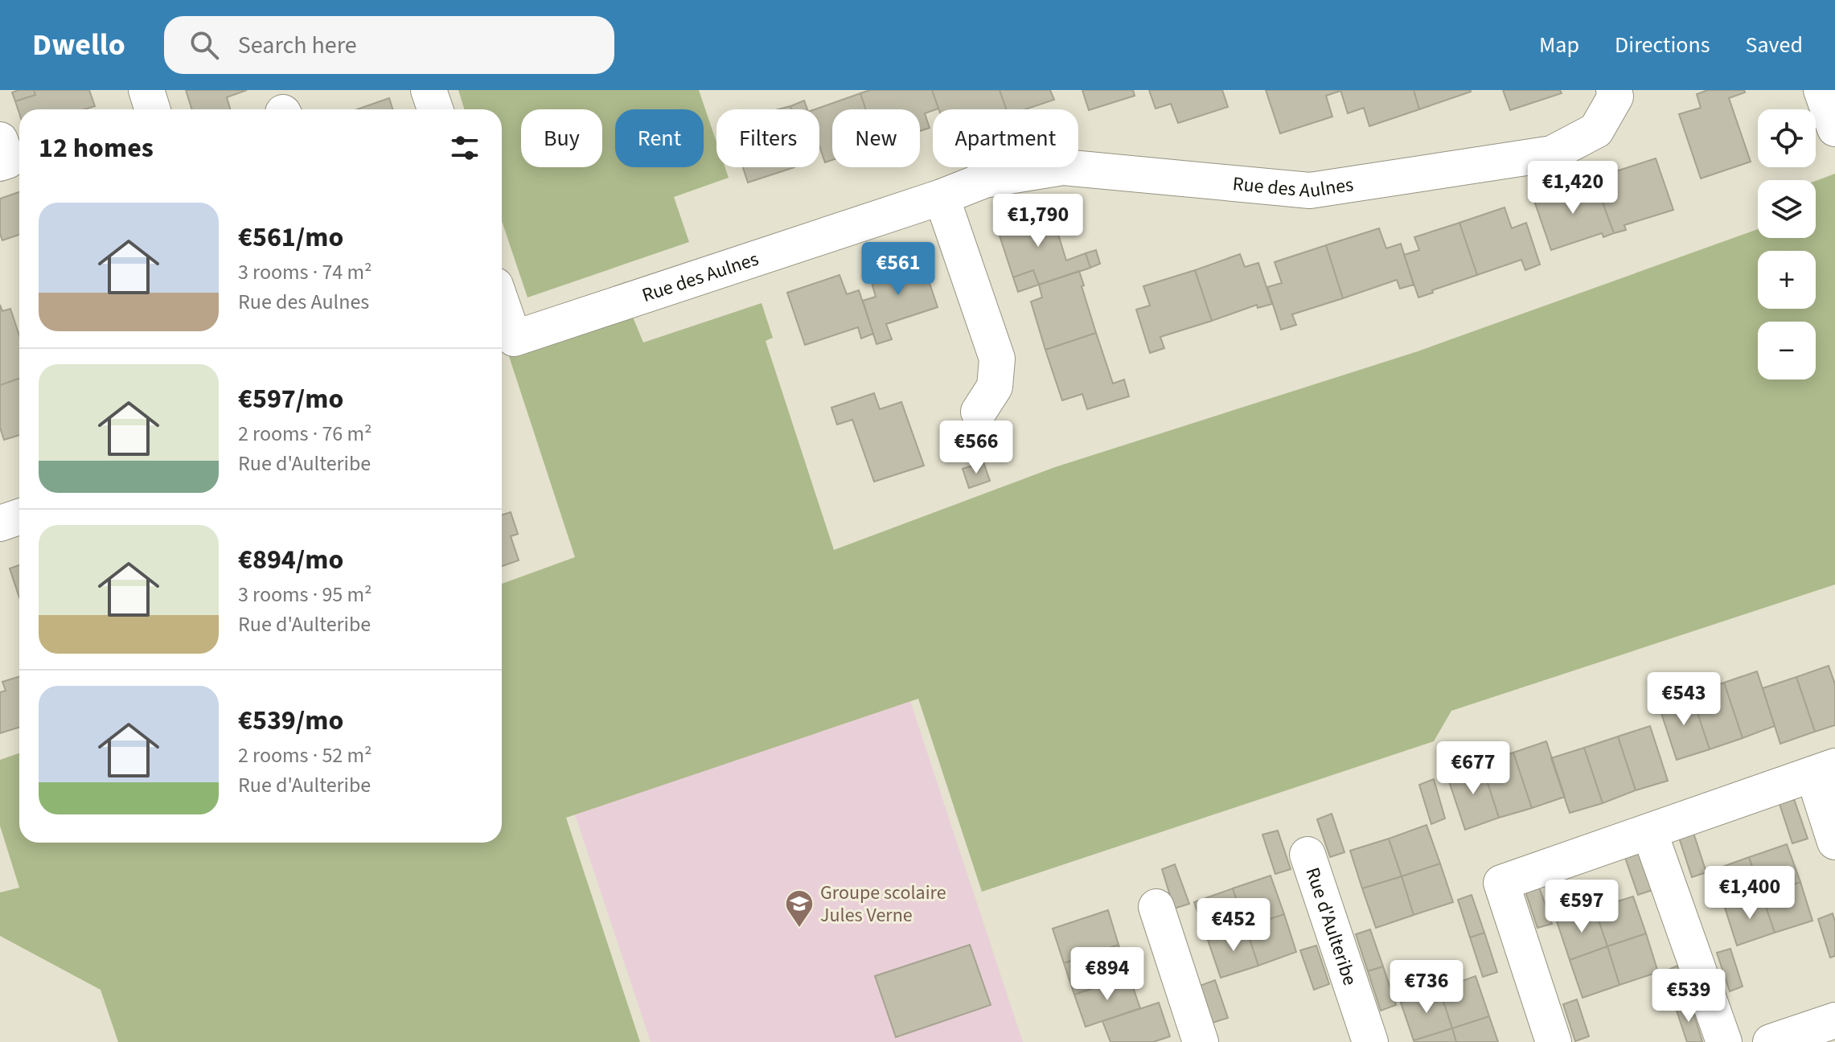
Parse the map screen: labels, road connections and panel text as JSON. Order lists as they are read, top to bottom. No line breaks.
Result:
{"streets":{"street":["Rue des Aulnes","Rue d'Aulteribe"]},"places":{"school or university":["Groupe scolaire Jules Verne"]},"page":{"header":"Dwello","search":"Search here","nav":["Map","Directions","Saved"],"map_buttons":["+","−"],"chip":["Buy","Rent","Filters","New","Apartment"],"heading":"12 homes","price":["€1,420","€1,790","€561","€566","€543","€677","€1,400","€597","€452","€894","€736","€539"],"list":[{"name":"€561/mo","note":"3 rooms · 74 m² · Rue des Aulnes"},{"name":"€597/mo","note":"2 rooms · 76 m² · Rue d'Aulteribe"},{"name":"€894/mo","note":"3 rooms · 95 m² · Rue d'Aulteribe"},{"name":"€539/mo","note":"2 rooms · 52 m² · Rue d'Aulteribe"}]}}
